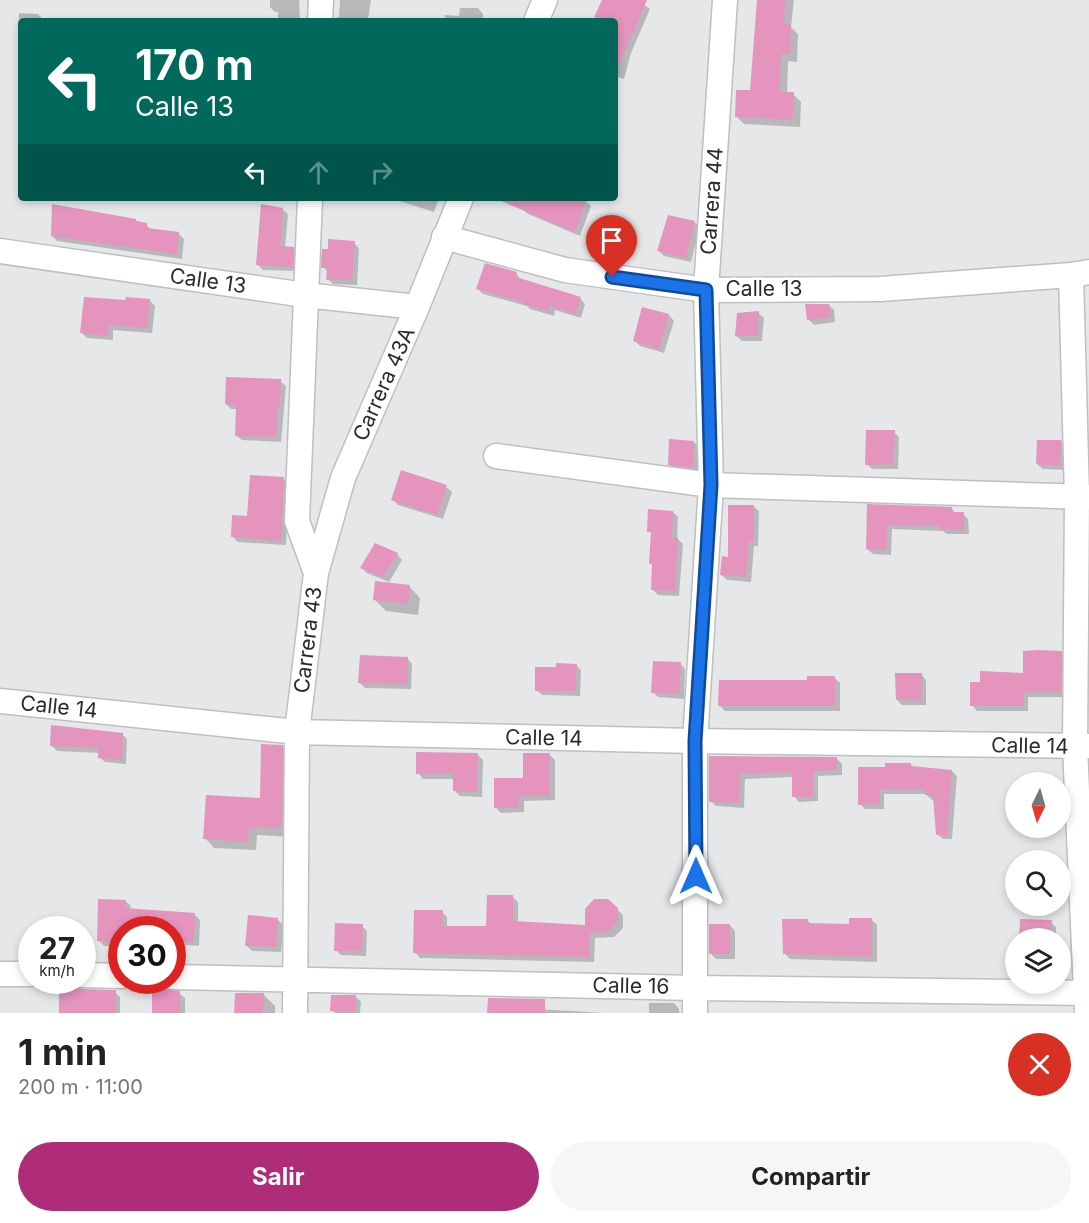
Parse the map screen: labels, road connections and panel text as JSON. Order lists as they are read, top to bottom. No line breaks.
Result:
{"streets":{"street":["Carrera 44","Calle 13","Carrera 43A","Carrera 43","Calle 14","Calle 16"]},"crossings":[["Carrera 44","Calle 13"],["Carrera 44","Calle 14"],["Carrera 44","Calle 16"],["Calle 13","Carrera 43A"],["Calle 13","Carrera 43"],["Carrera 43A","Carrera 43"],["Carrera 43","Calle 14"],["Carrera 43","Calle 16"]],"north":"bottom","page":{"turn":["170 m","Calle 13"],"speed":"27 km/h","limit":"30","heading":["1 min","200 m · 11:00"],"buttons":["Salir","Compartir"]}}
